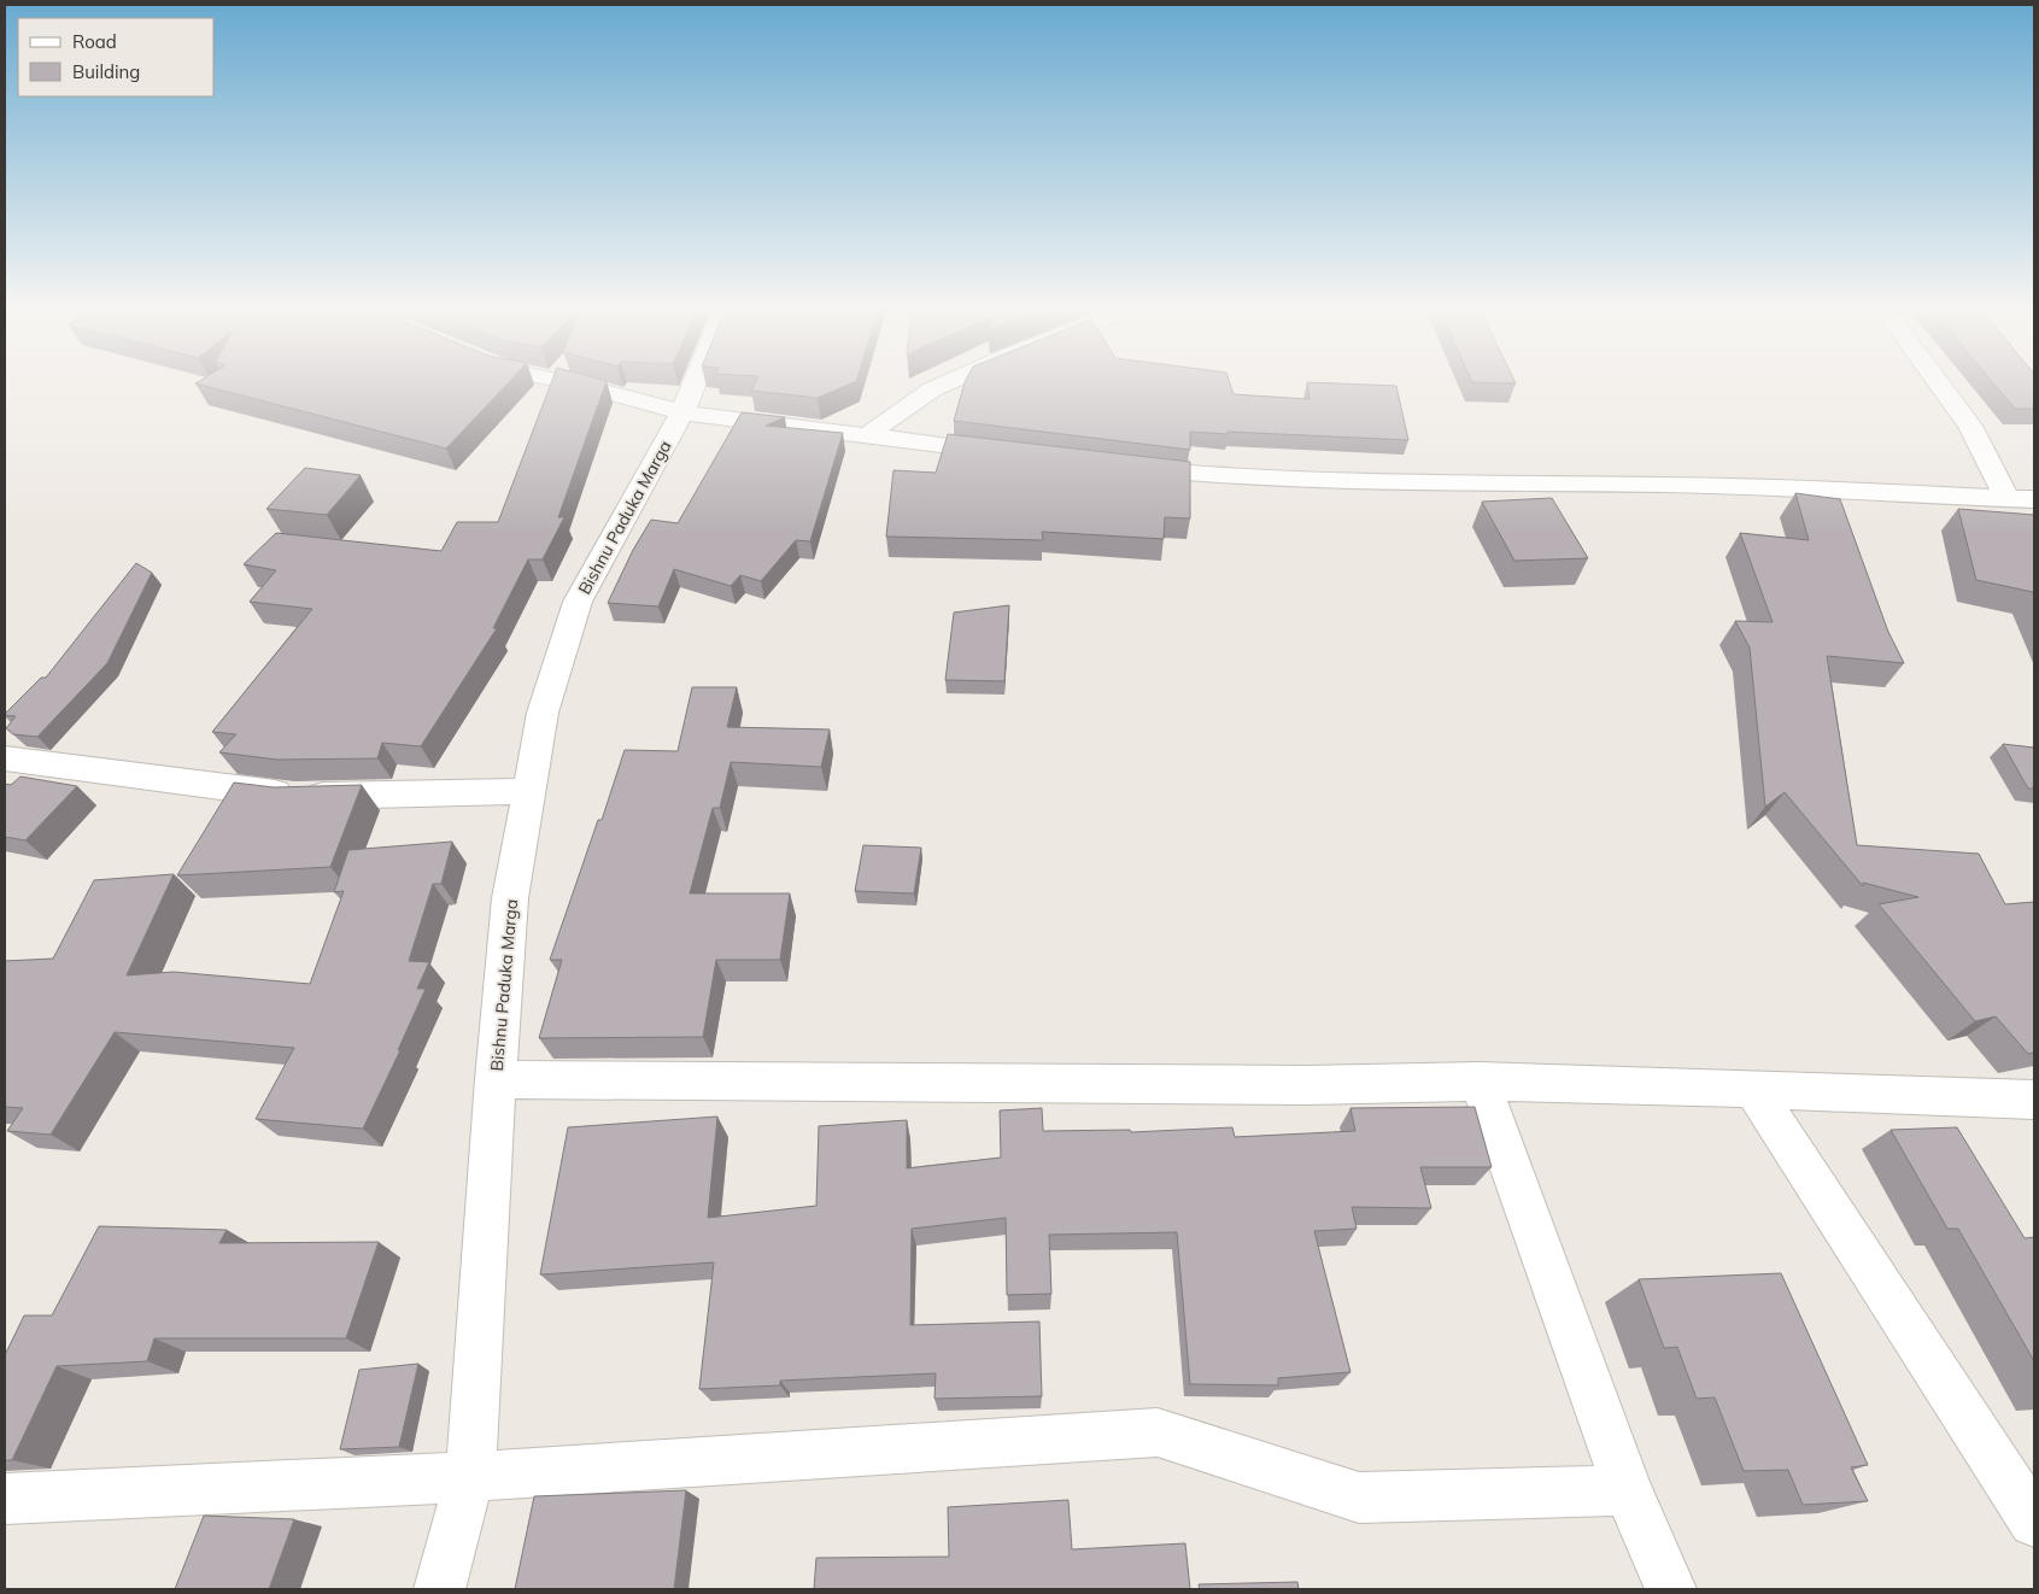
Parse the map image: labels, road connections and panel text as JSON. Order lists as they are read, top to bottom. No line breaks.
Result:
{"streets":{"street":["Bishnu Paduka Marga"]},"legend":["Road","Building"]}
